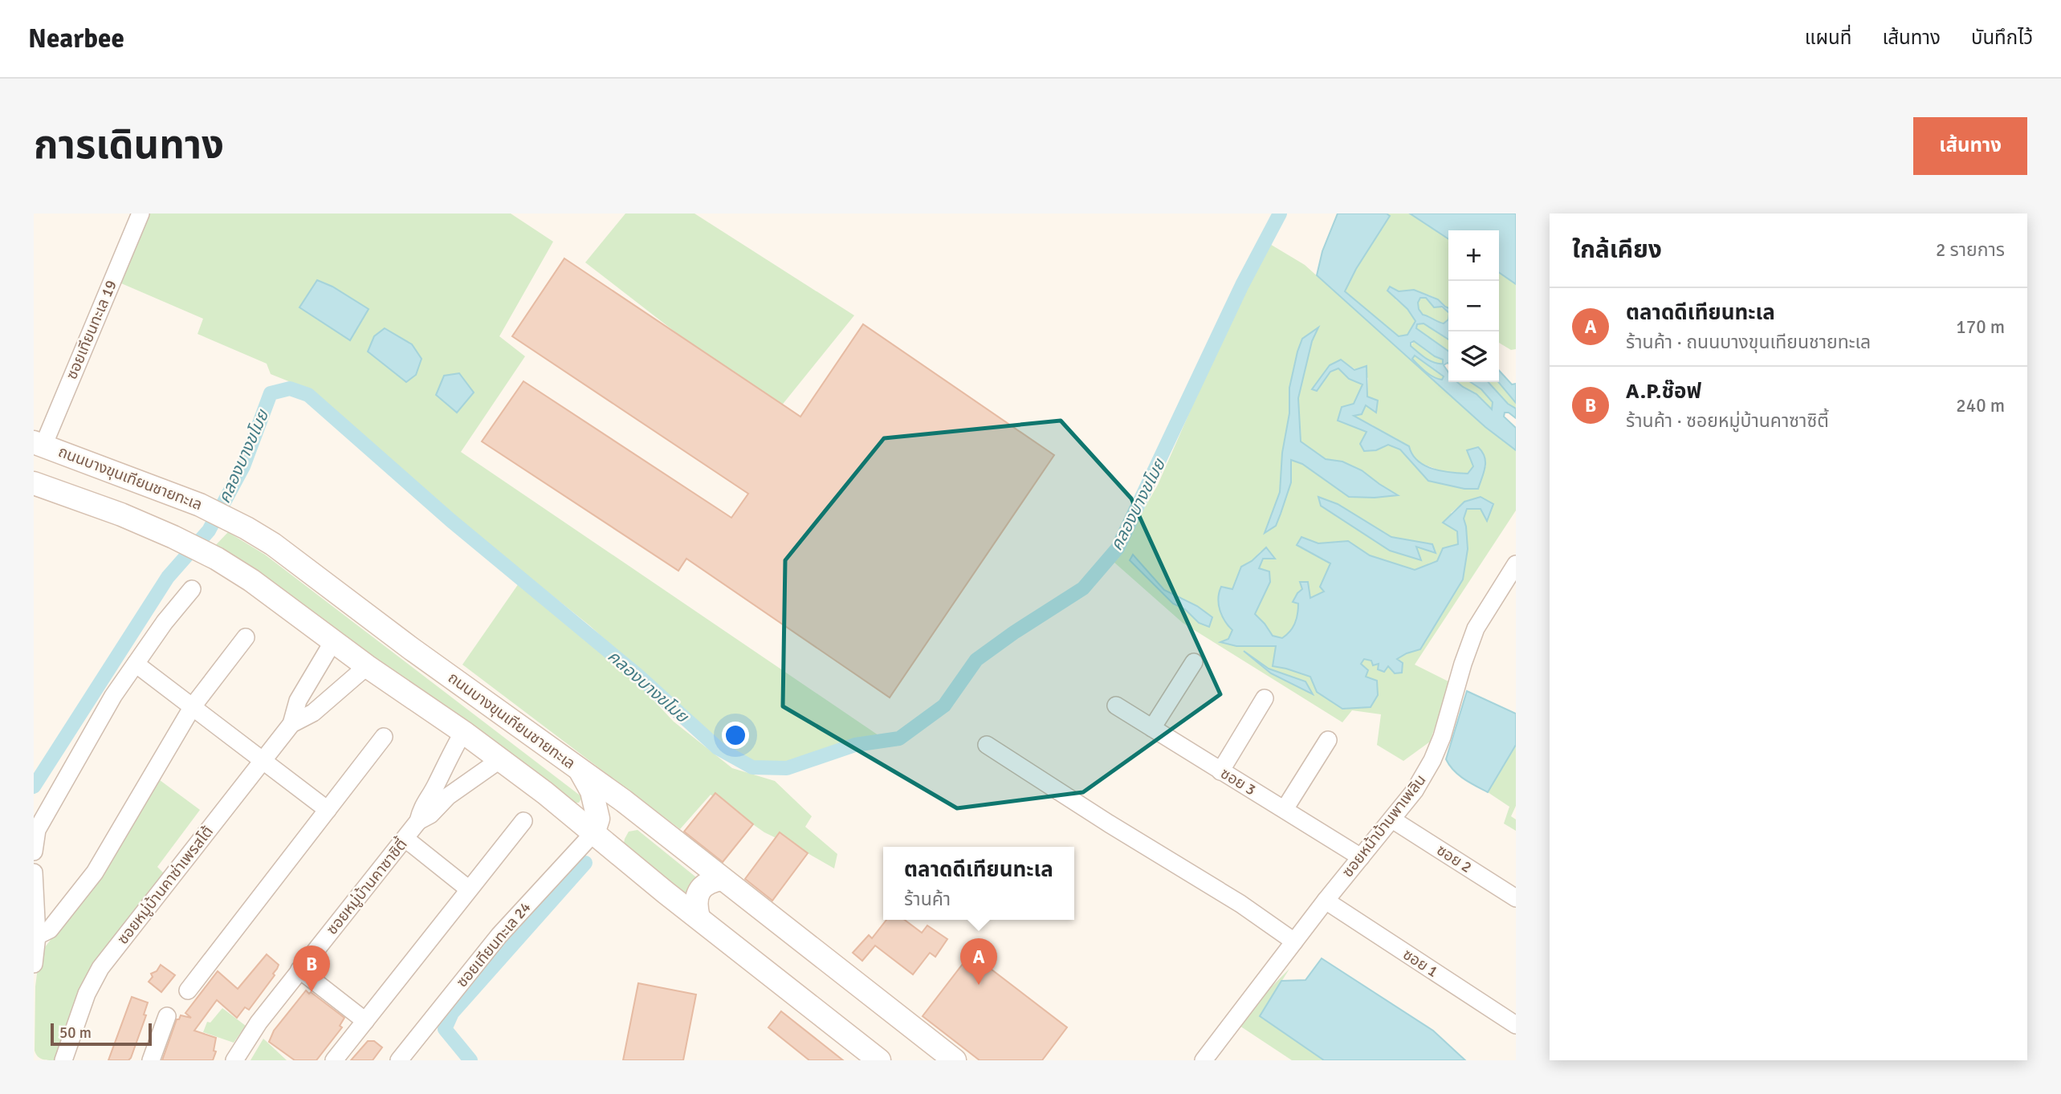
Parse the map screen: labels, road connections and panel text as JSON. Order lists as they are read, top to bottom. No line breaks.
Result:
{"streets":{"main road":["ถนนบางขุนเทียนชายทะเล"],"street":["ซอยเทียนทะเล 19","ซอย 3","ซอยหน้าบ้านพาเพลิน","ซอย 2","ซอยหมู่บ้านคาซ่าเพรสโต้","ซอยหมู่บ้านคาซาซิตี้","ซอยเทียนทะเล 24","ซอย 1"]},"crossings":[["ซอยเทียนทะเล 19","ถนนบางขุนเทียนชายทะเล"],["ซอย 3","ซอยหน้าบ้านพาเพลิน"],["ซอยหน้าบ้านพาเพลิน","ซอย 2"],["ซอยหน้าบ้านพาเพลิน","ซอย 1"]],"water":["คลองบางขโมย"],"scale_bar":"50 m","page":{"header":"Nearbee","nav":["แผนที่","เส้นทาง","บันทึกไว้"],"title":"การเดินทาง","buttons":"เส้นทาง","heading":["ใกล้เคียง","2 รายการ"],"map_buttons":["+","−"],"list":[{"mark":"A","name":"ตลาดดีเทียนทะเล","note":"ร้านค้า · ถนนบางขุนเทียนชายทะเล","value":"170 m"},{"mark":"B","name":"A.P.ช๊อฟ","note":"ร้านค้า · ซอยหมู่บ้านคาซาซิตี้","value":"240 m"}],"popup":["ตลาดดีเทียนทะเล","ร้านค้า"],"pins":["A","B"],"scale":"50 m"}}
